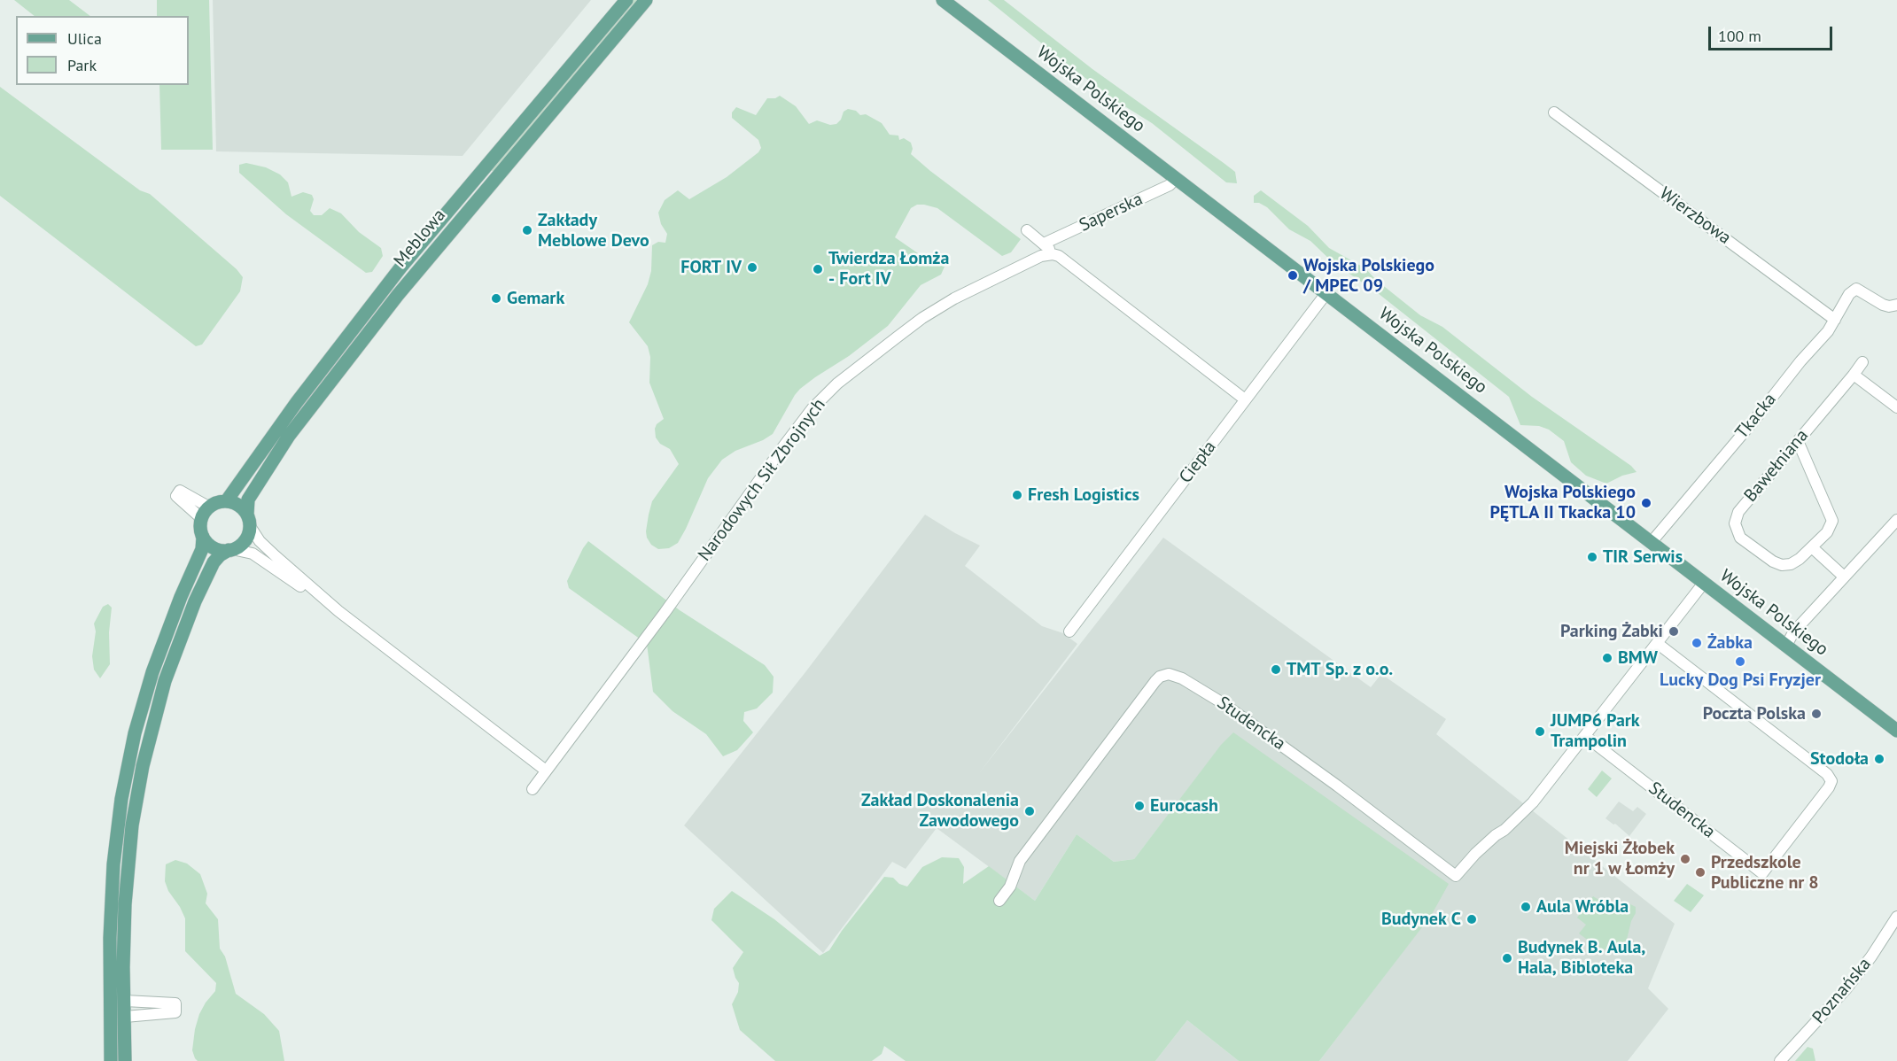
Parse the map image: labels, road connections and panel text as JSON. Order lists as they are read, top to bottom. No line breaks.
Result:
{"streets":{"main road":["Wojska Polskiego","Meblowa"],"street":["Saperska","Wierzbowa","Tkacka","Ciepła","Bawełniana","Narodowych Sił Zbrojnych","Studencka","Poznańska"]},"crossings":[["Wojska Polskiego","Saperska"],["Wojska Polskiego","Tkacka"],["Wojska Polskiego","Ciepła"],["Wojska Polskiego","Studencka"],["Wierzbowa","Tkacka"]],"places":["Zakłady Meblowe Devo","FORT IV","Twierdza Łomża - Fort IV","Wojska Polskiego / MPEC 09","Gemark","Fresh Logistics","Wojska Polskiego PĘTLA II Tkacka 10","TIR Serwis","Parking Żabki","Żabka","BMW","Lucky Dog Psi Fryzjer","TMT Sp. z o.o.","Poczta Polska","JUMP6 Park Trampolin","Stodoła","Eurocash","Zakład Doskonalenia Zawodowego","Miejski Żłobek nr 1 w Łomży","Przedszkole Publiczne nr 8","Aula Wróbla","Budynek C","Budynek B. Aula, Hala, Bibloteka"],"legend":["Ulica","Park"],"scale_bar":"100 m"}
